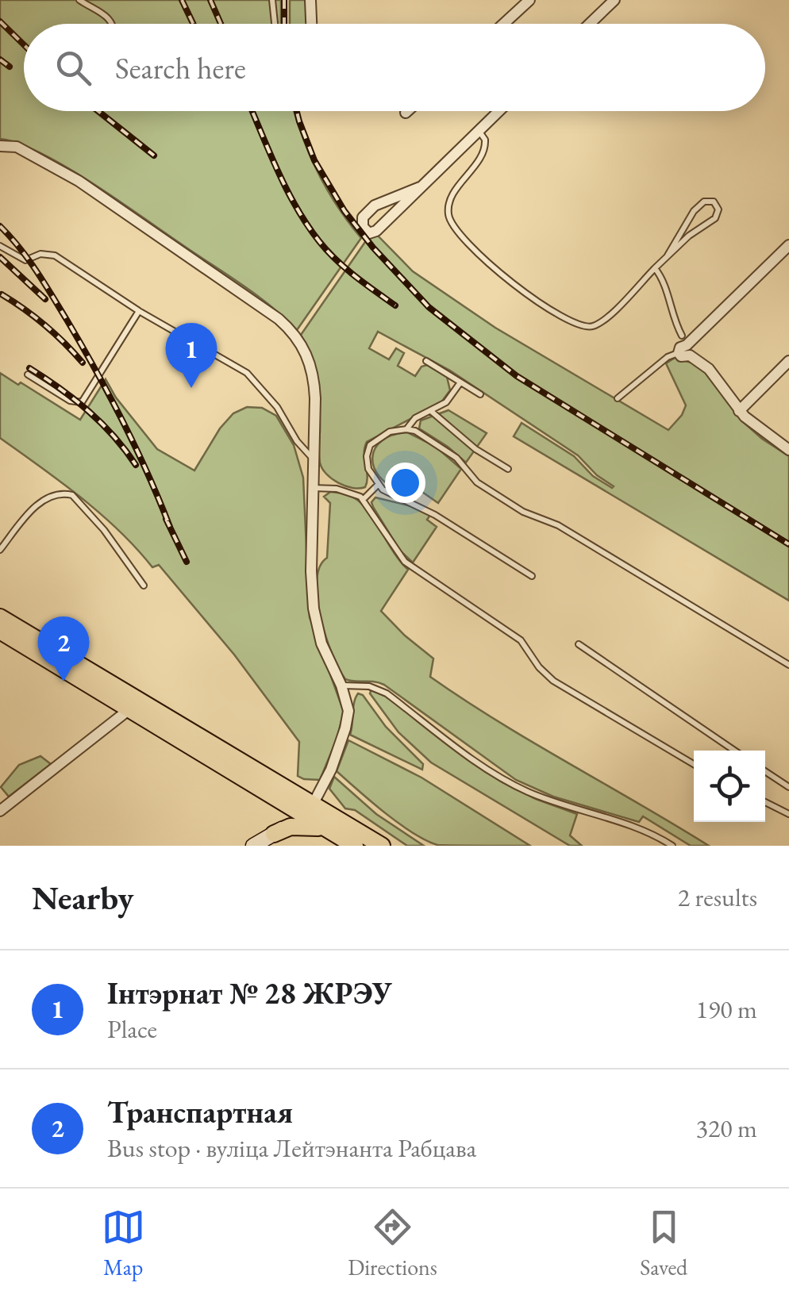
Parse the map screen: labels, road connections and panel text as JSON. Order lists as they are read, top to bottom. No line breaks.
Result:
{"page":{"search":"Search here","pins":["1","2"],"heading":["Nearby","2 results"],"list":[{"mark":"1","name":"Інтэрнат № 28 ЖРЭУ","note":"Place","value":"190 m"},{"mark":"2","name":"Транспартная","note":"Bus stop · вуліца Лейтэнанта Рабцава","value":"320 m"}],"nav":["Map","Directions","Saved"]}}
